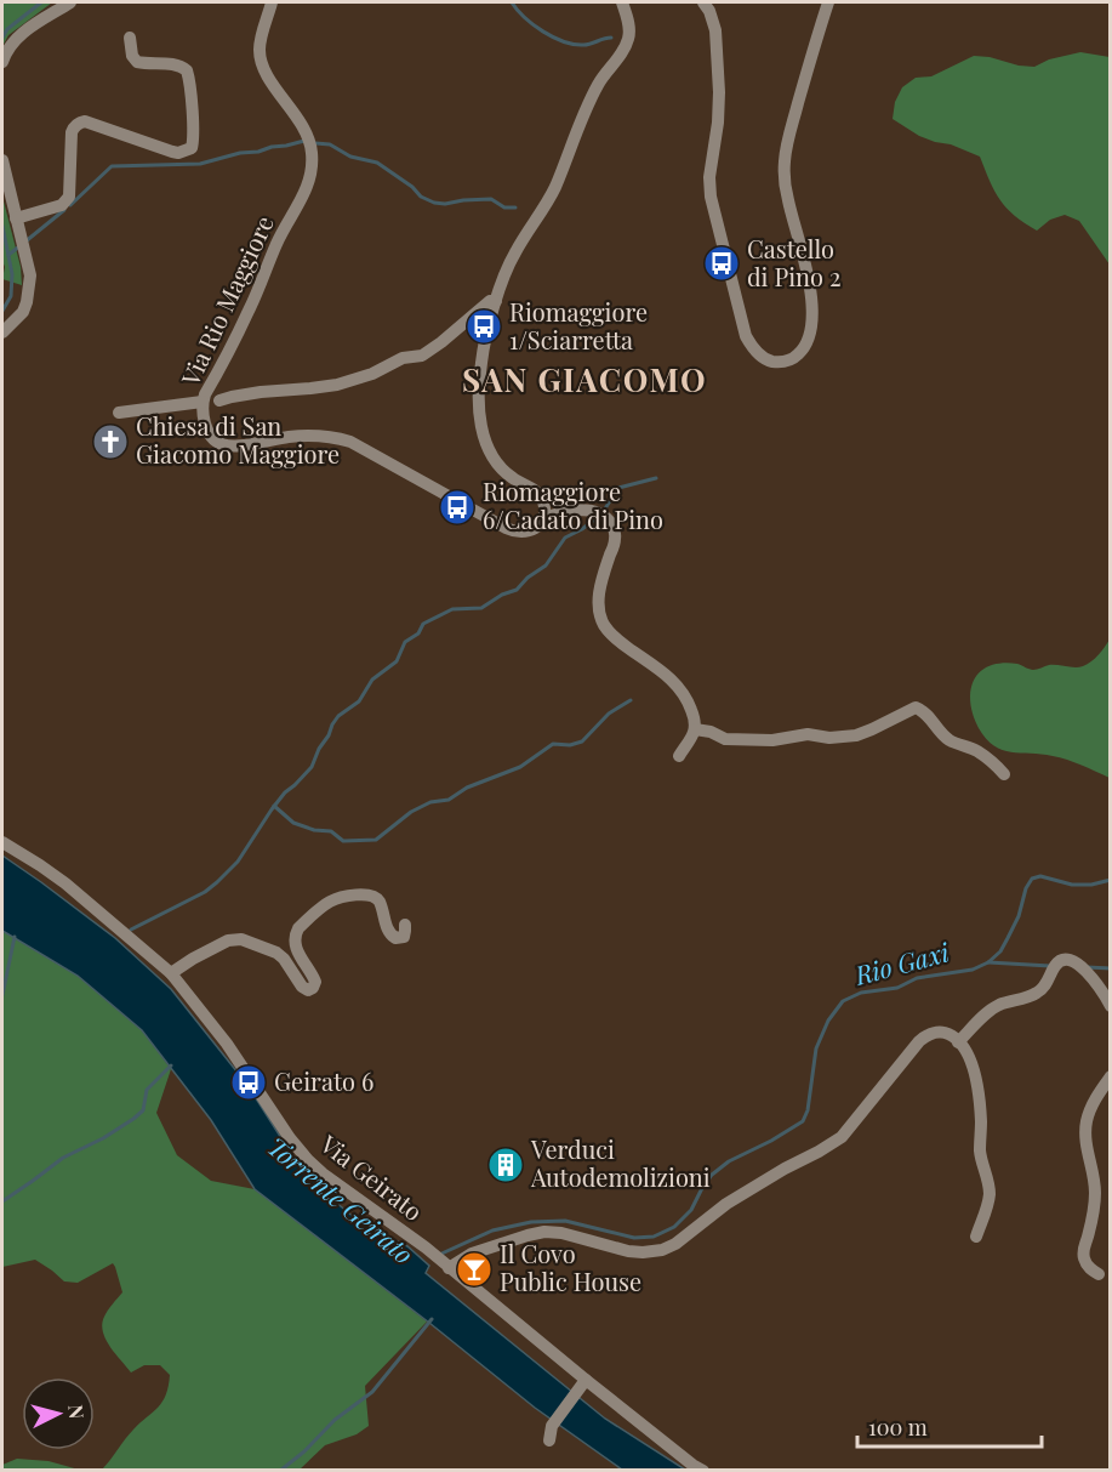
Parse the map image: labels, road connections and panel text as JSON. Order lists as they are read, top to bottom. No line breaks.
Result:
{"streets":{"street":["Via Rio Maggiore","Via Geirato"]},"districts":["SAN GIACOMO"],"water":["Rio Gaxi","Torrente Geirato"],"places":{"bus stop":["Castello di Pino 2","Riomaggiore 1/Sciarretta","Riomaggiore 6/Cadato di Pino","Geirato 6"],"church":["Chiesa di San Giacomo Maggiore"],"building":["Verduci Autodemolizioni"],"bar":["Il Covo Public House"]},"scale_bar":"100 m","north":"right"}
